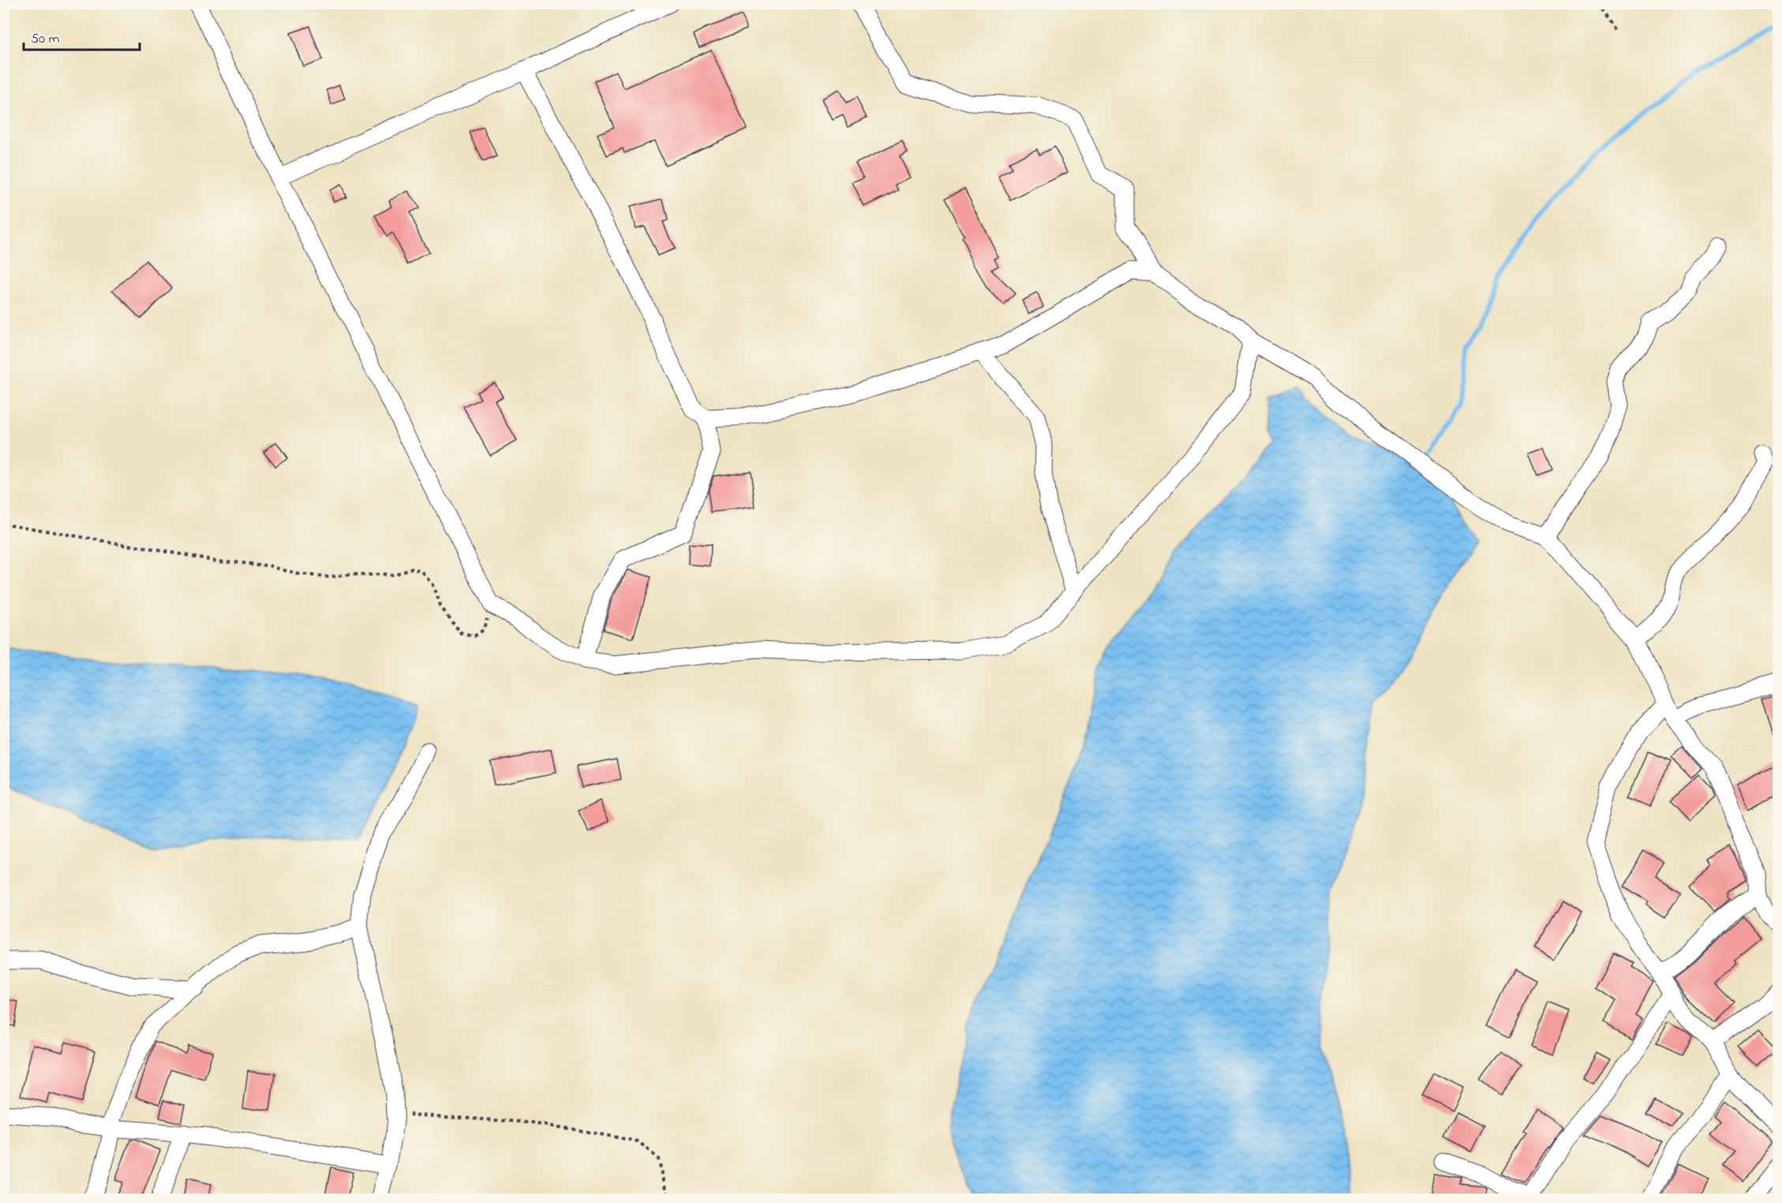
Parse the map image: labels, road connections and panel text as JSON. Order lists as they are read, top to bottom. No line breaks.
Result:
{"scale_bar":"50 m"}
